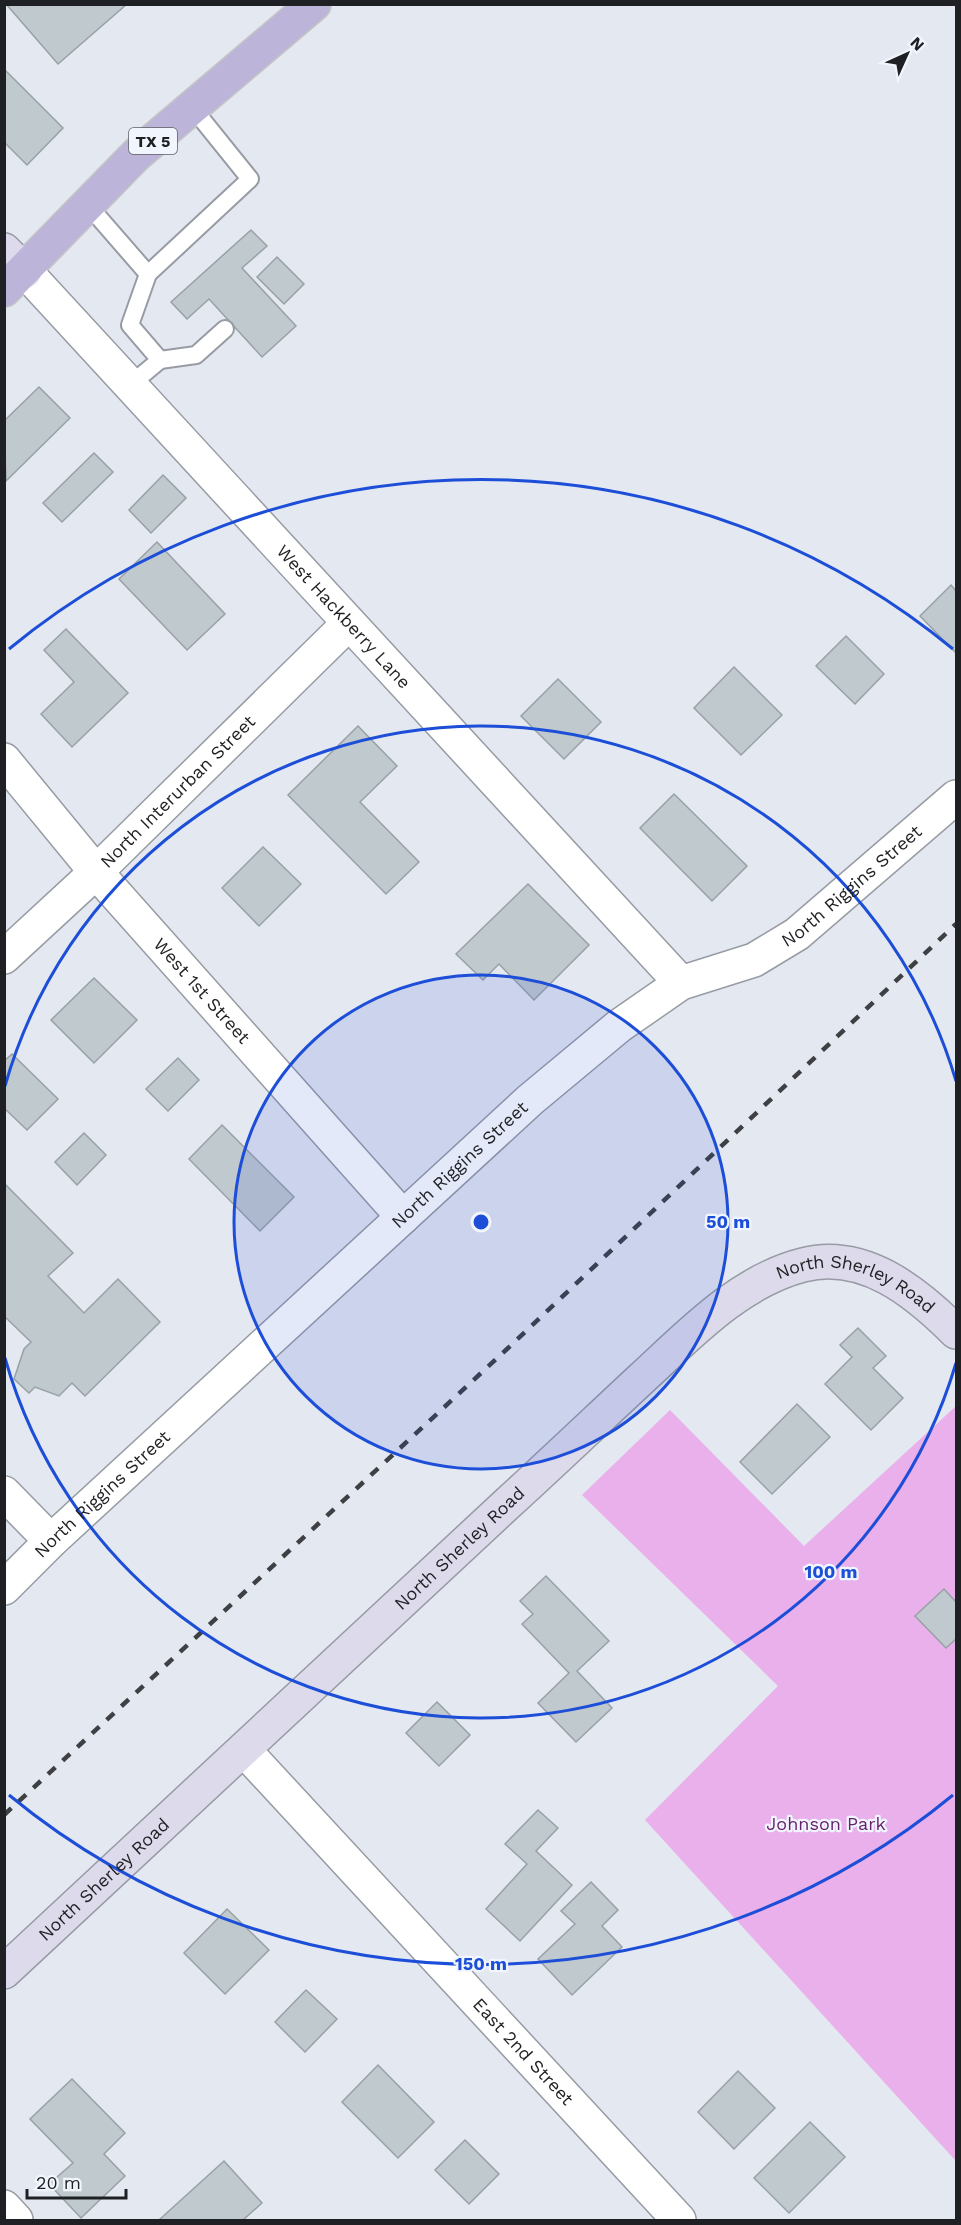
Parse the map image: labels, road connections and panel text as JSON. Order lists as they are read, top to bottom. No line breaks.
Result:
{"streets":{"main road":["TX 5","North Sherley Road"],"street":["West Hackberry Lane","North Interurban Street","North Riggins Street","West 1st Street","East 2nd Street"]},"crossings":[["TX 5","West Hackberry Lane"],["West Hackberry Lane","North Interurban Street"],["West Hackberry Lane","North Riggins Street"],["North Interurban Street","West 1st Street"],["North Riggins Street","West 1st Street"],["North Sherley Road","East 2nd Street"]],"parks":["Johnson Park"],"scale_bar":"20 m","north":"top right","rings":["50 m","100 m","150 m"]}
